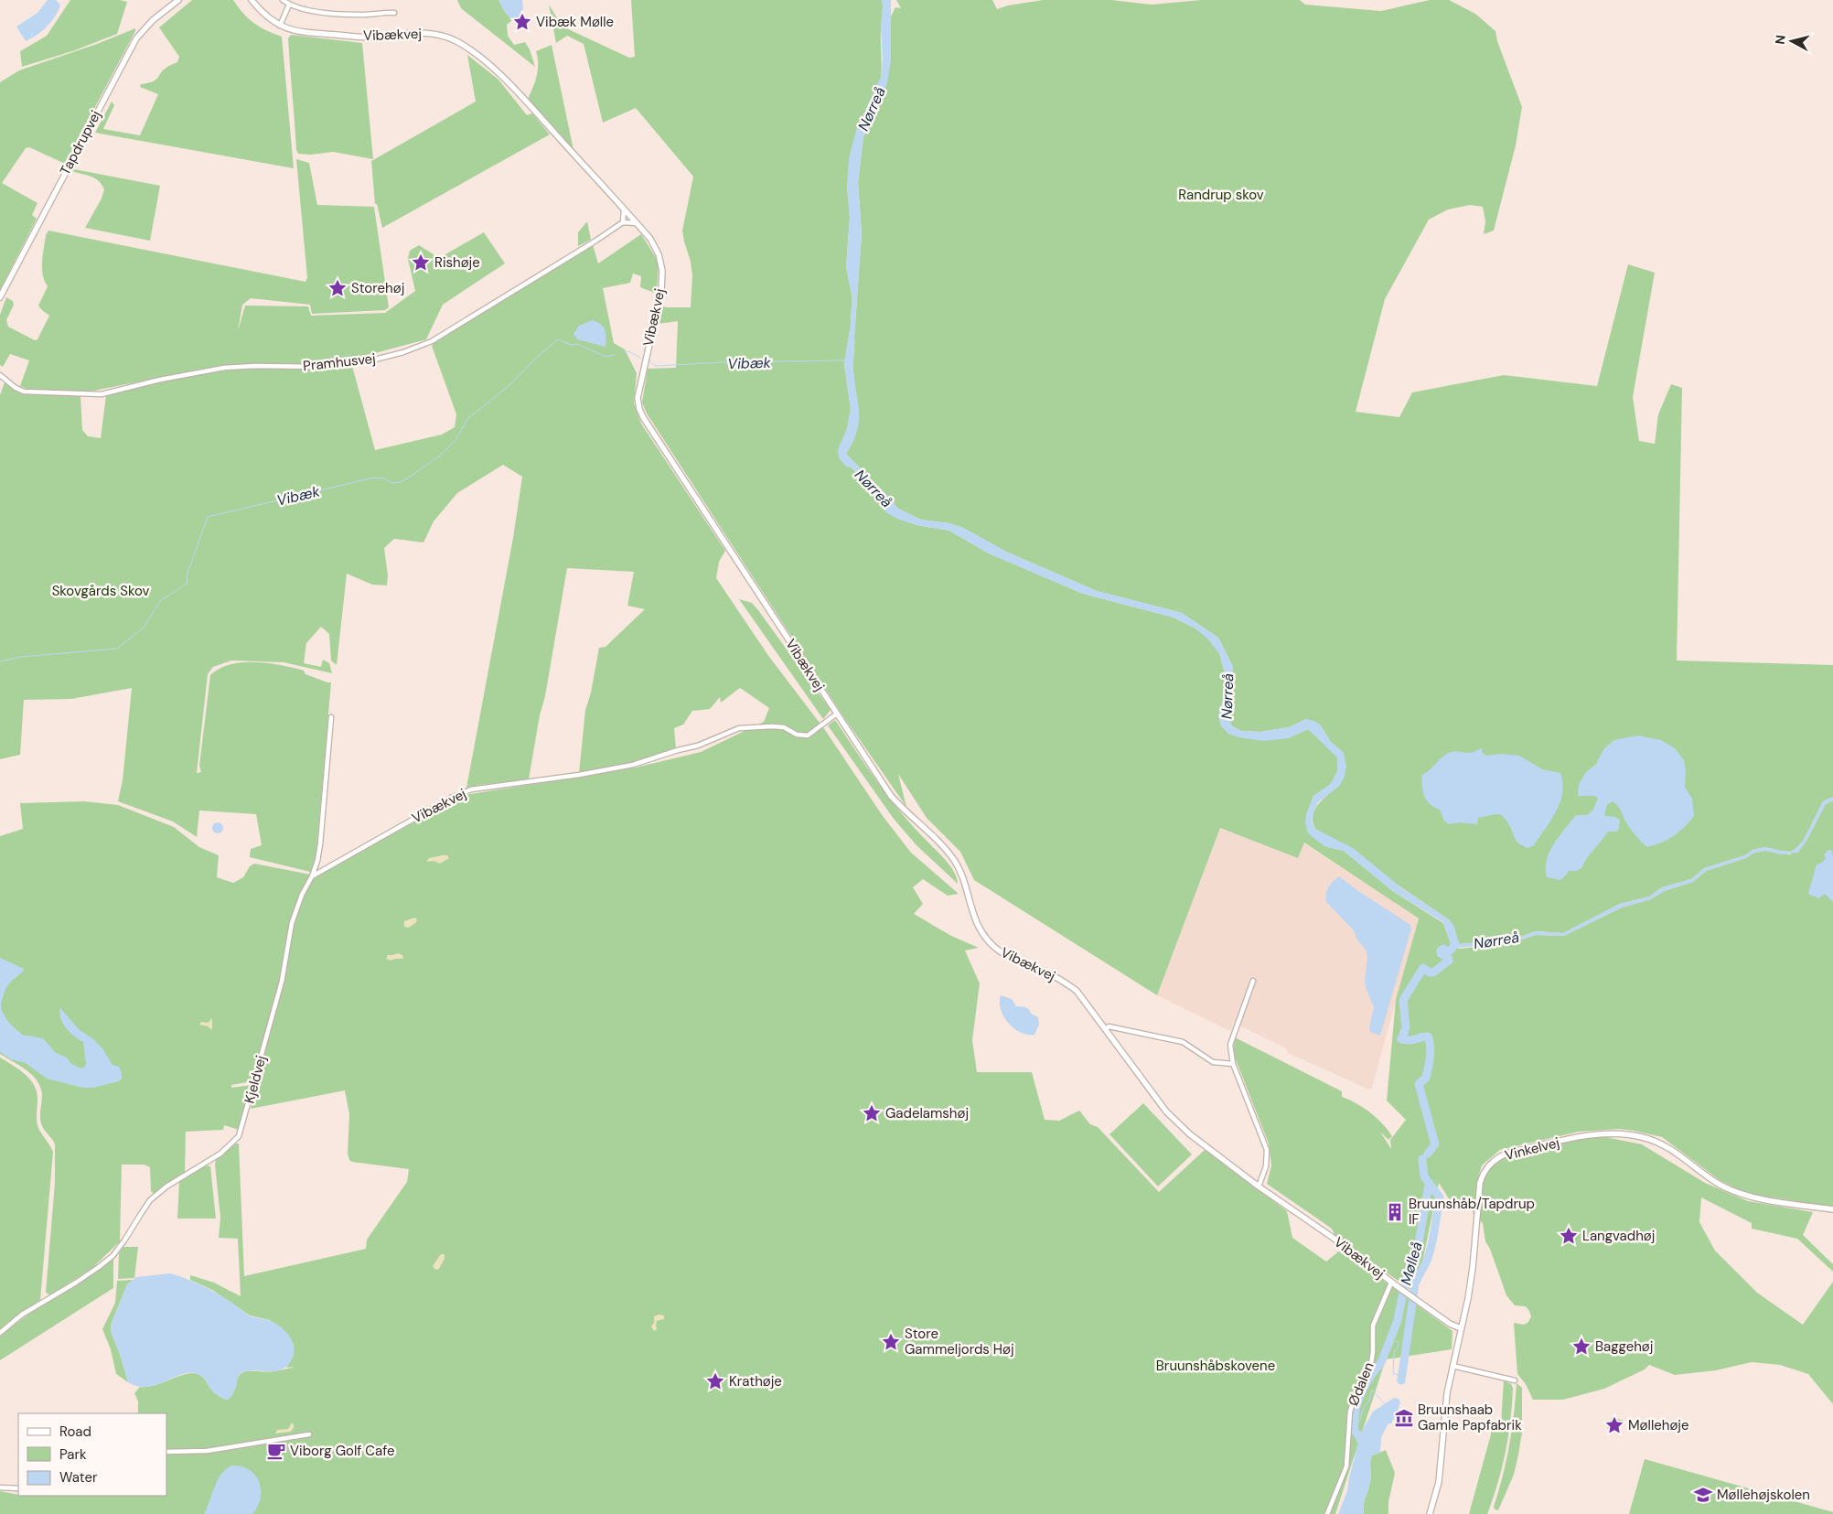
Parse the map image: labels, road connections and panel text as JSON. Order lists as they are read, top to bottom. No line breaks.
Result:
{"streets":{"street":["Vibækvej","Tapdrupvej","Pramhusvej","Kjeldvej","Vinkelvej","Ødalen"]},"crossings":[["Vibækvej","Kjeldvej"],["Vibækvej","Vinkelvej"],["Vibækvej","Ødalen"]],"water":["Nørreå","Vibæk","Mølleå"],"parks":["Randrup skov","Skovgårds Skov","Bruunshåbskovene"],"places":{"place":["Vibæk Mølle","Rishøje","Storehøj","Gadelamshøj","Langvadhøj","Store Gammeljords Høj","Baggehøj","Krathøje","Møllehøje"],"building":["Bruunshåb/Tapdrup IF"],"museum":["Bruunshaab Gamle Papfabrik"],"cafe":["Viborg Golf Cafe"],"school or university":["Møllehøjskolen"]},"legend":["Road","Park","Water"],"north":"left"}
